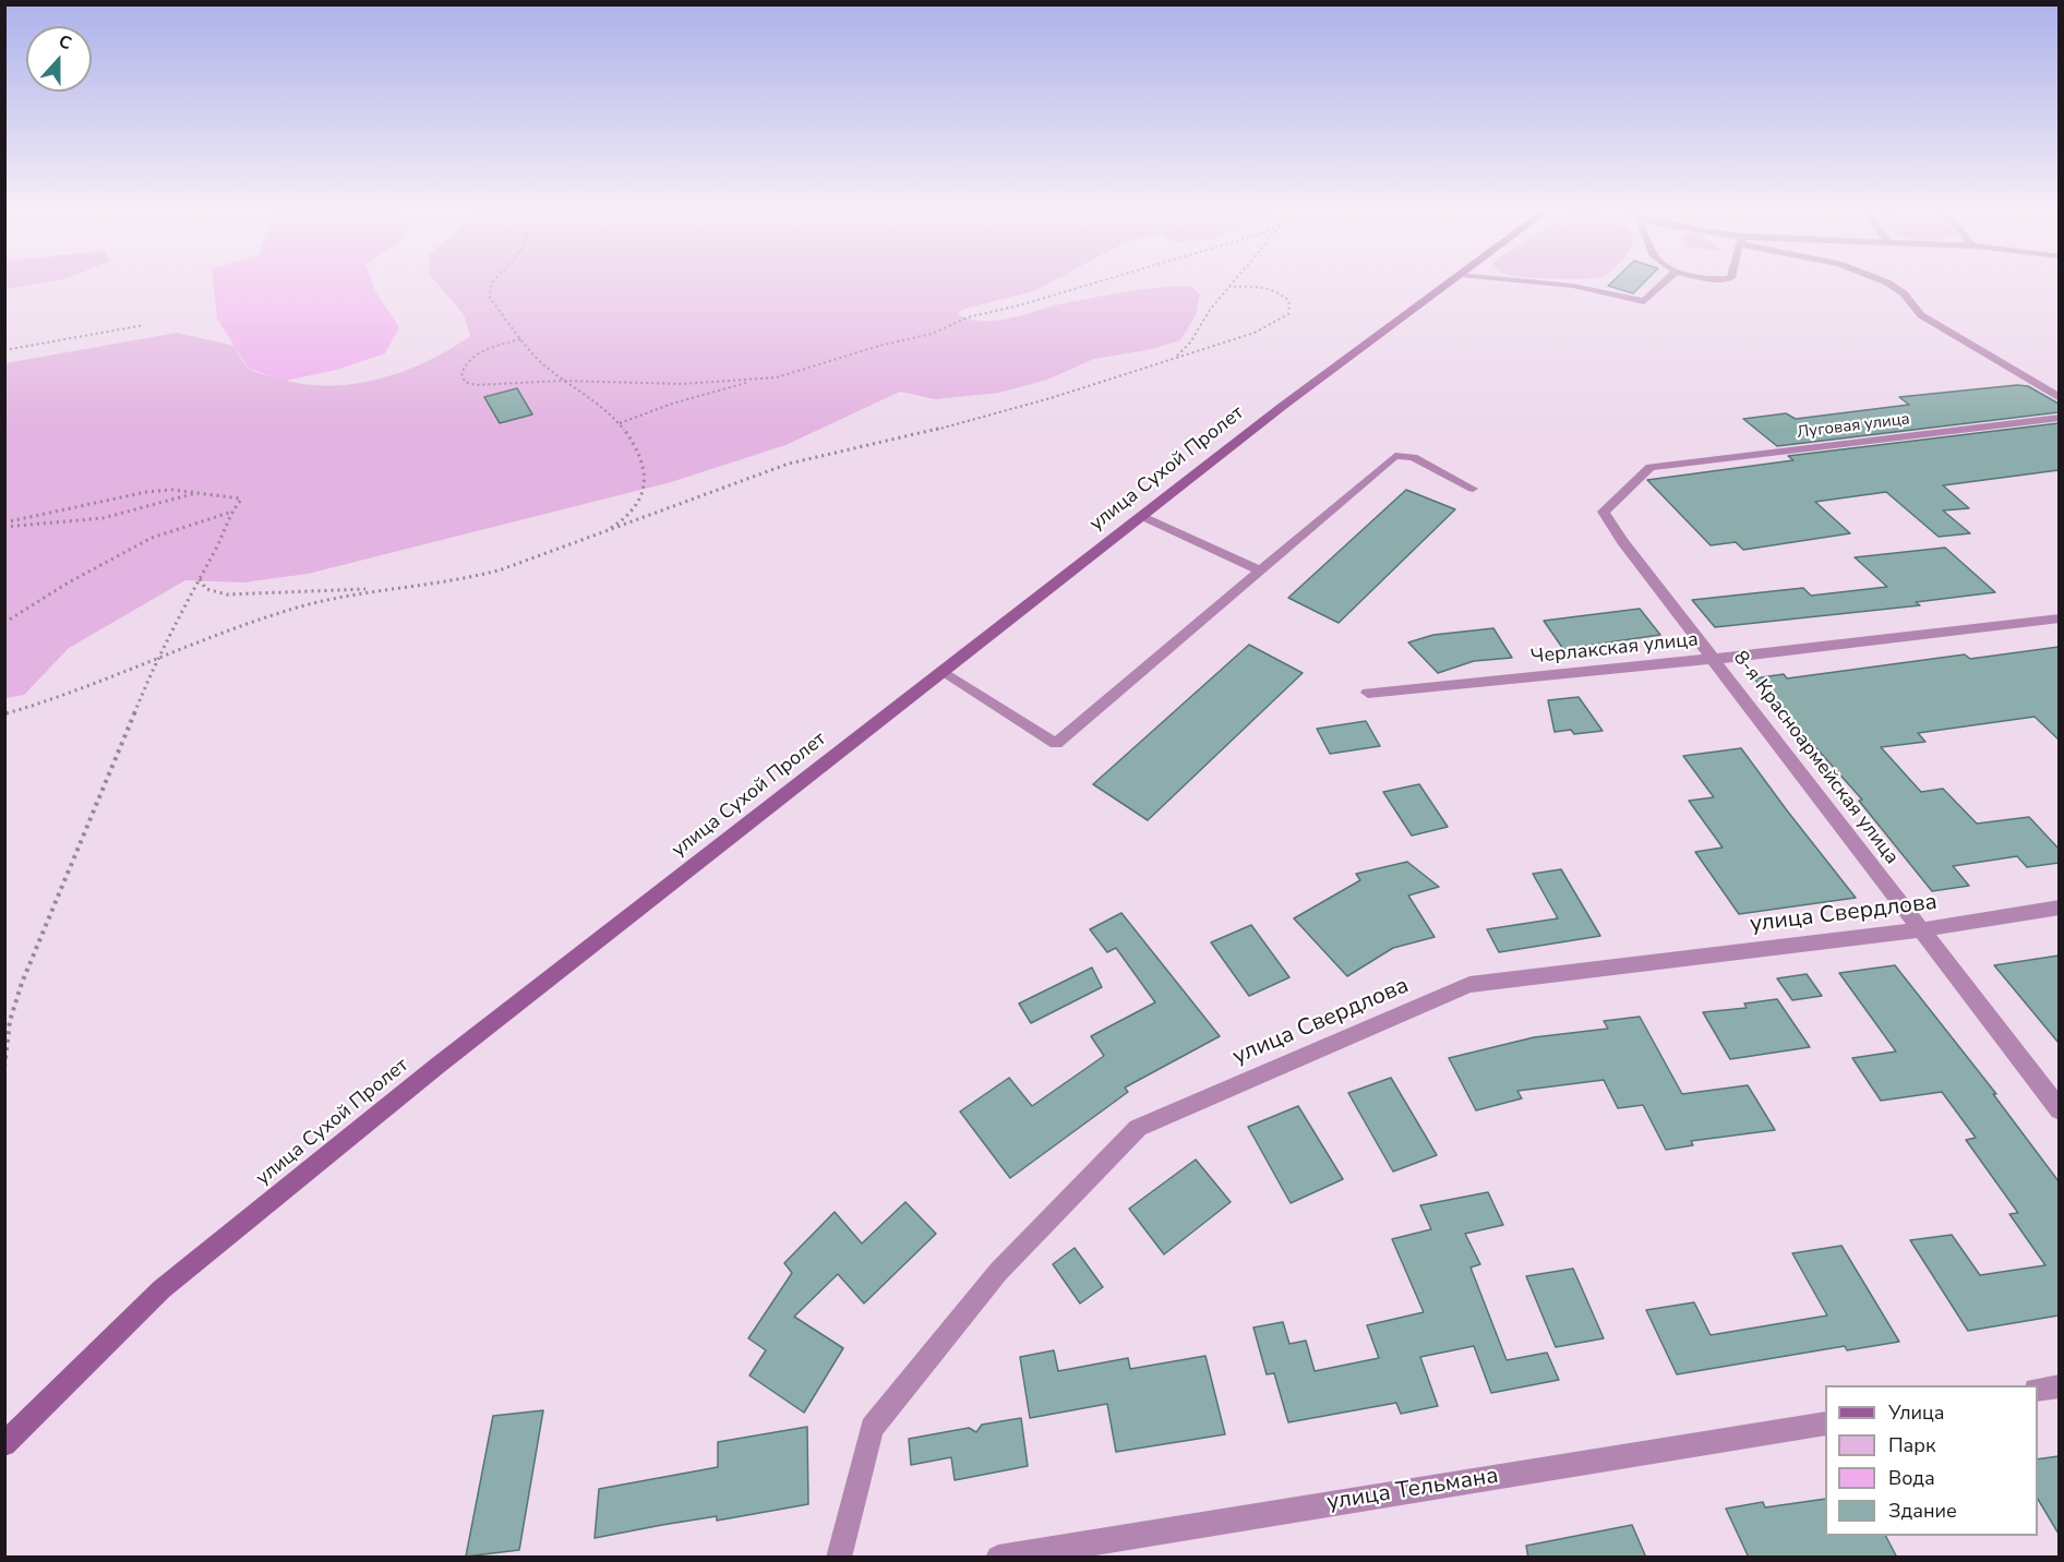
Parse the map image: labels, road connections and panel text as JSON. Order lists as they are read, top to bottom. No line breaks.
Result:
{"streets":{"main road":["улица Сухой Пролет"],"street":["Луговая улица","Черлакская улица","8-я Красноармейская улица","улица Свердлова","улица Тельмана"]},"crossings":[["Луговая улица","8-я Красноармейская улица"],["Черлакская улица","8-я Красноармейская улица"],["8-я Красноармейская улица","улица Свердлова"]],"legend":["Улица","Парк","Вода","Здание"],"north":"top"}
